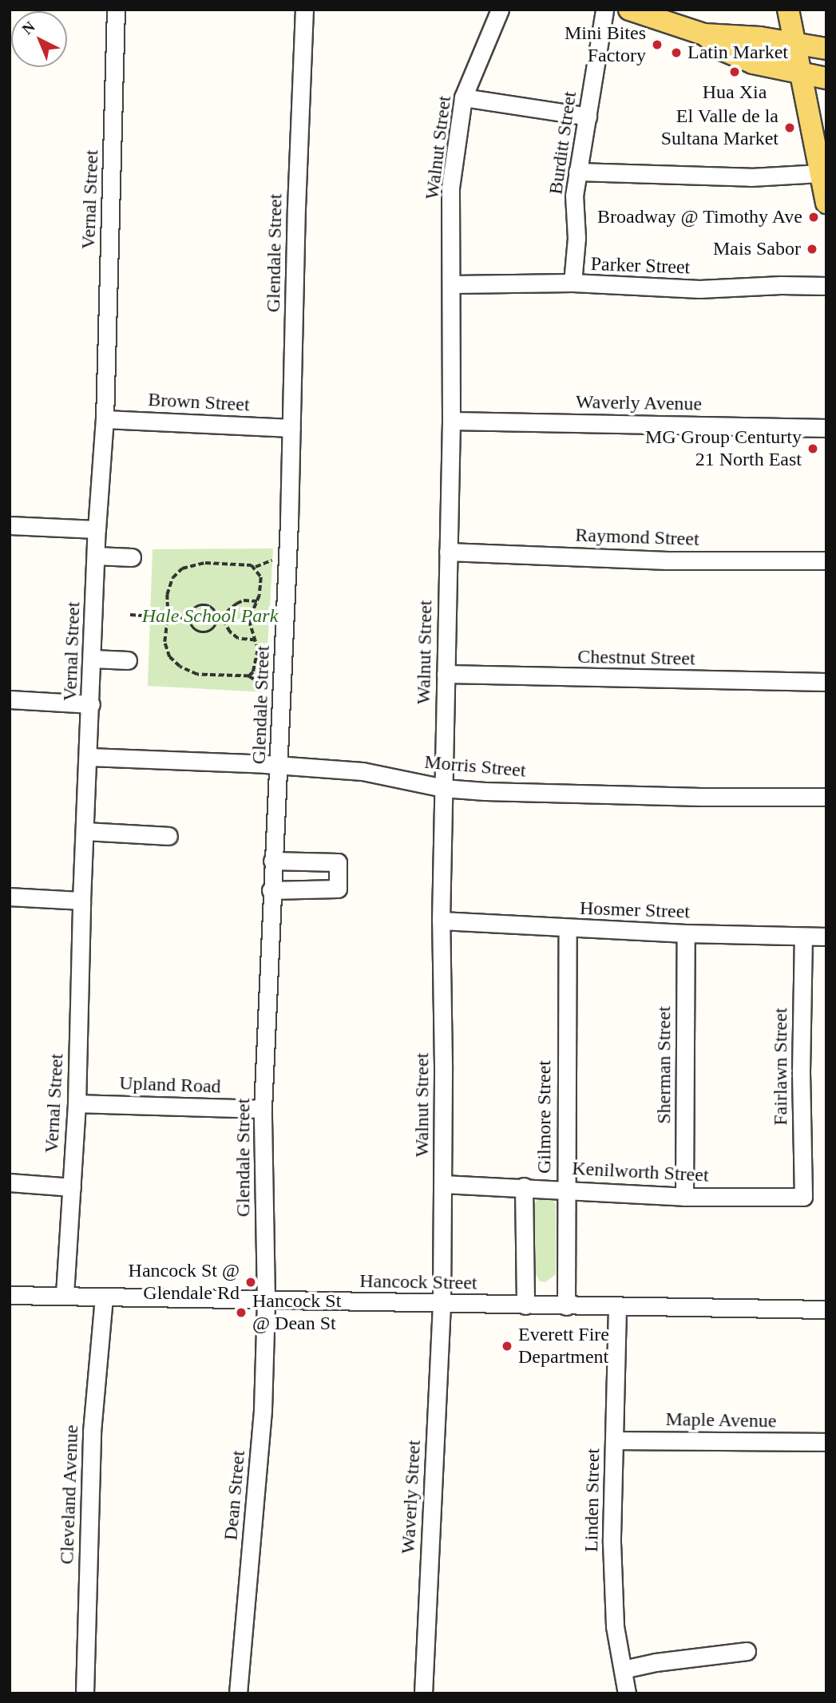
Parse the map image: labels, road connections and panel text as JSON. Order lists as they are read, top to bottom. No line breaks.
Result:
{"streets":{"street":["Burditt Street","Walnut Street","Vernal Street","Glendale Street","Parker Street","Brown Street","Waverly Avenue","Raymond Street","Chestnut Street","Morris Street","Hosmer Street","Sherman Street","Fairlawn Street","Upland Road","Gilmore Street","Kenilworth Street","Hancock Street","Maple Avenue","Cleveland Avenue","Dean Street","Waverly Street","Linden Street"]},"crossings":[["Burditt Street","Parker Street"],["Walnut Street","Parker Street"],["Walnut Street","Waverly Avenue"],["Walnut Street","Raymond Street"],["Walnut Street","Chestnut Street"],["Walnut Street","Morris Street"],["Walnut Street","Hosmer Street"],["Walnut Street","Kenilworth Street"],["Walnut Street","Hancock Street"],["Walnut Street","Waverly Street"],["Vernal Street","Brown Street"],["Vernal Street","Morris Street"],["Vernal Street","Upland Road"],["Vernal Street","Hancock Street"],["Glendale Street","Brown Street"],["Glendale Street","Morris Street"],["Glendale Street","Upland Road"],["Glendale Street","Hancock Street"],["Glendale Street","Dean Street"],["Hosmer Street","Sherman Street"],["Hosmer Street","Fairlawn Street"],["Hosmer Street","Gilmore Street"],["Sherman Street","Kenilworth Street"],["Fairlawn Street","Kenilworth Street"],["Gilmore Street","Kenilworth Street"],["Gilmore Street","Hancock Street"],["Hancock Street","Cleveland Avenue"],["Hancock Street","Dean Street"],["Hancock Street","Waverly Street"],["Hancock Street","Linden Street"],["Maple Avenue","Linden Street"]],"parks":["Hale School Park"],"places":["Mini Bites Factory","Latin Market","Hua Xia","El Valle de la Sultana Market","Broadway @ Timothy Ave","Mais Sabor","MG Group Centurty 21 North East","Hancock St @ Glendale Rd","Hancock St @ Dean St","Everett Fire Department"],"north":"top left"}
